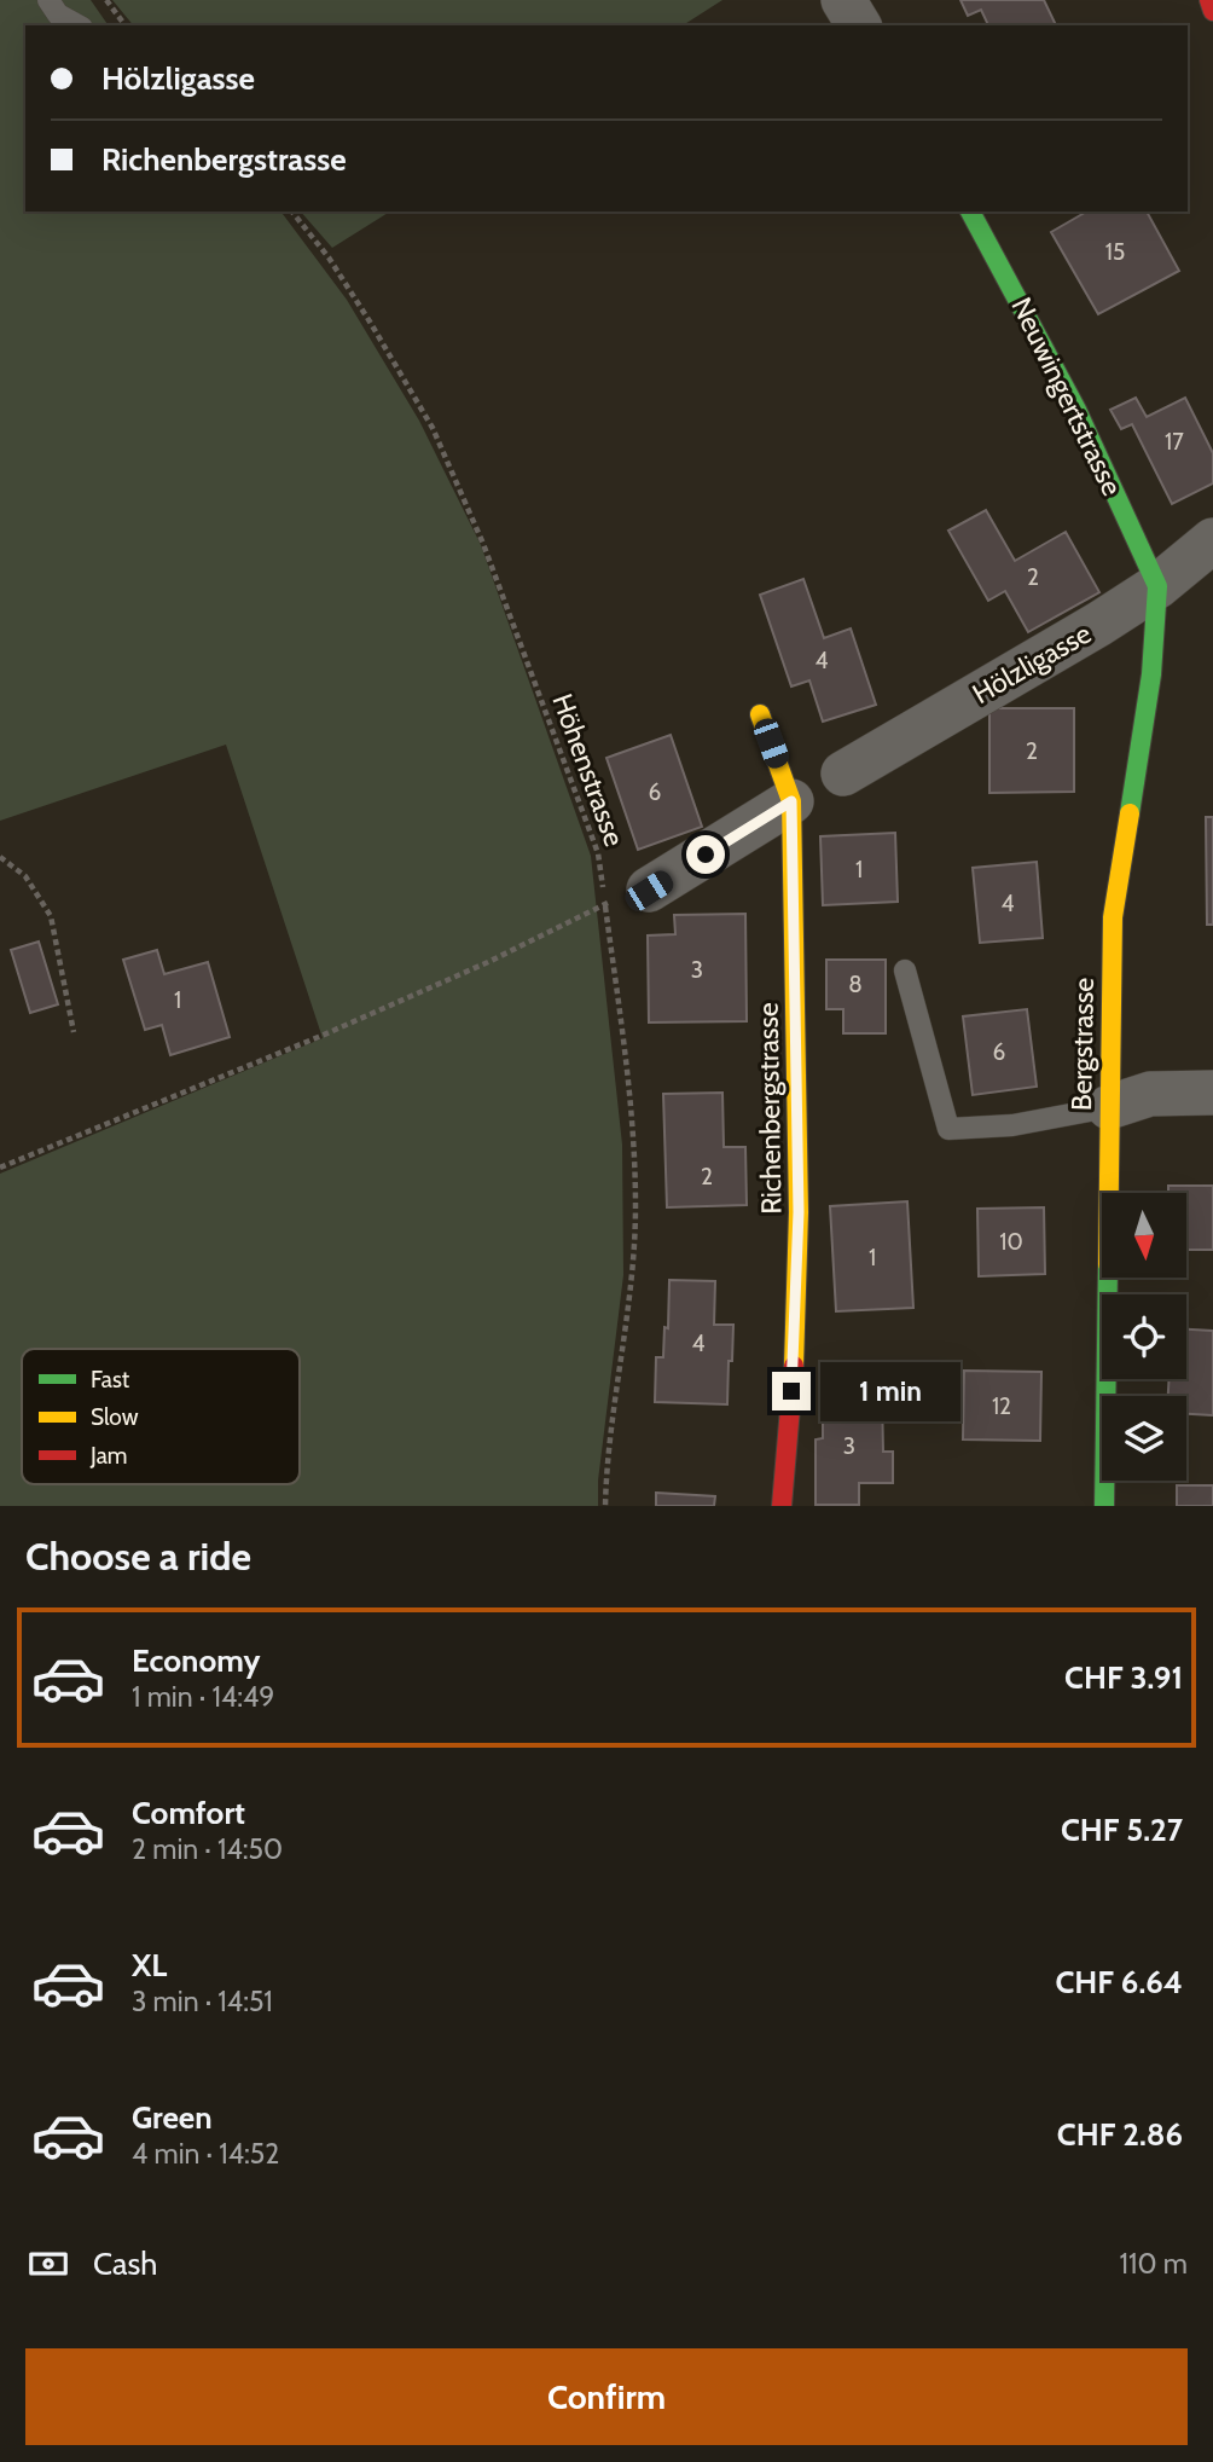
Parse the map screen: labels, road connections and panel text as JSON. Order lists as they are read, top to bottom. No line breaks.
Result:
{"streets":{"street":["Neuwingertstrasse","Hölzligasse","Bergstrasse","Richenbergstrasse"],"path":["Höhenstrasse"]},"crossings":[["Neuwingertstrasse","Hölzligasse"],["Neuwingertstrasse","Bergstrasse"],["Hölzligasse","Bergstrasse"]],"house_numbers":["15","17","2","4","2","6","1","4","3","8","1","6","2","10","1","4","12","3"],"legend":["Fast","Slow","Jam"],"north":"bottom","page":{"banner":["Hölzligasse","Richenbergstrasse"],"bubble":"1 min","heading":"Choose a ride","list":[{"name":"Economy","note":"1 min · 14:49","value":"CHF 3.91"},{"name":"Comfort","note":"2 min · 14:50","value":"CHF 5.27"},{"name":"XL","note":"3 min · 14:51","value":"CHF 6.64"},{"name":"Green","note":"4 min · 14:52","value":"CHF 2.86"}],"pay":["Cash","110 m"],"buttons":"Confirm"}}
